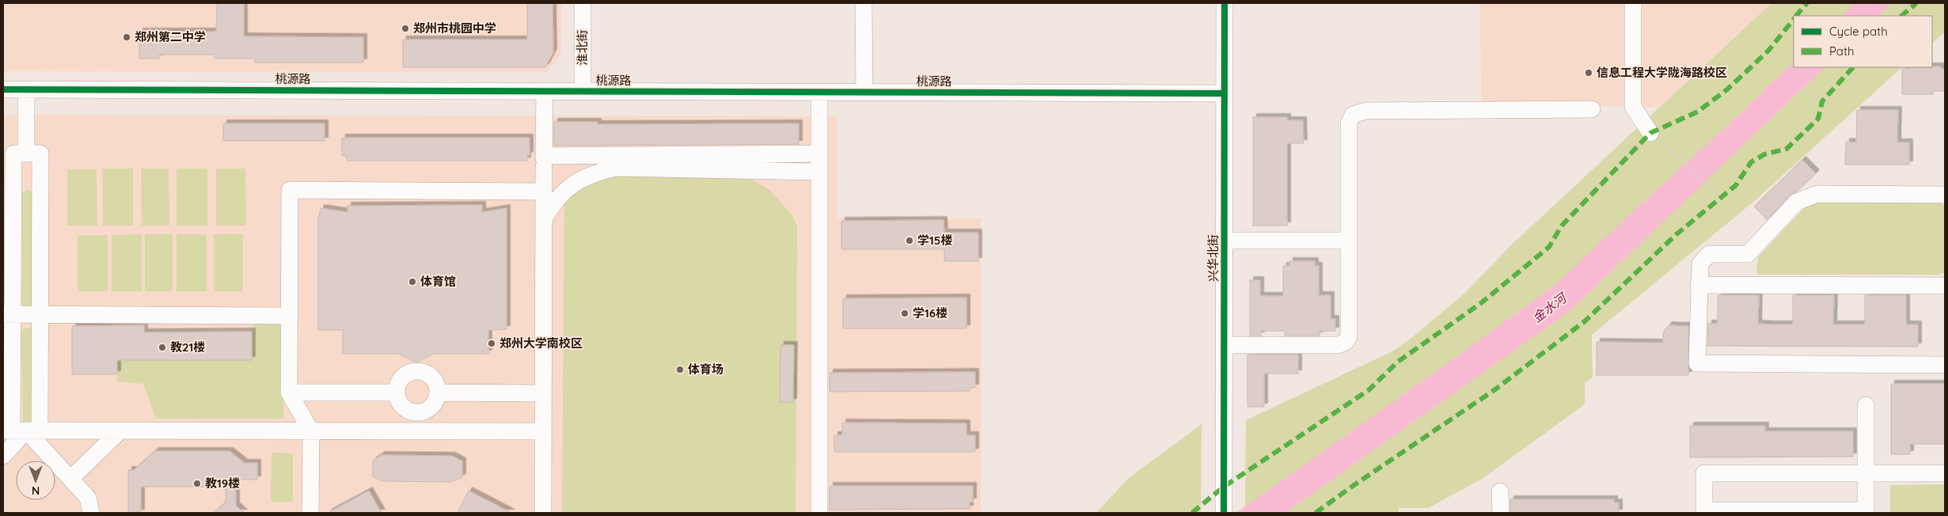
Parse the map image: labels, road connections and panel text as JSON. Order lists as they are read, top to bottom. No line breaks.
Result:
{"streets":{"street":["淮北街","桃源路","兴华北街"]},"crossings":[["淮北街","桃源路"],["桃源路","兴华北街"]],"water":["金水河"],"places":["郑州市桃园中学","郑州第二中学","信息工程大学陇海路校区","学15楼","体育馆","学16楼","郑州大学南校区","教21楼","体育场","教19楼"],"legend":["Cycle path","Path"],"north":"bottom"}
